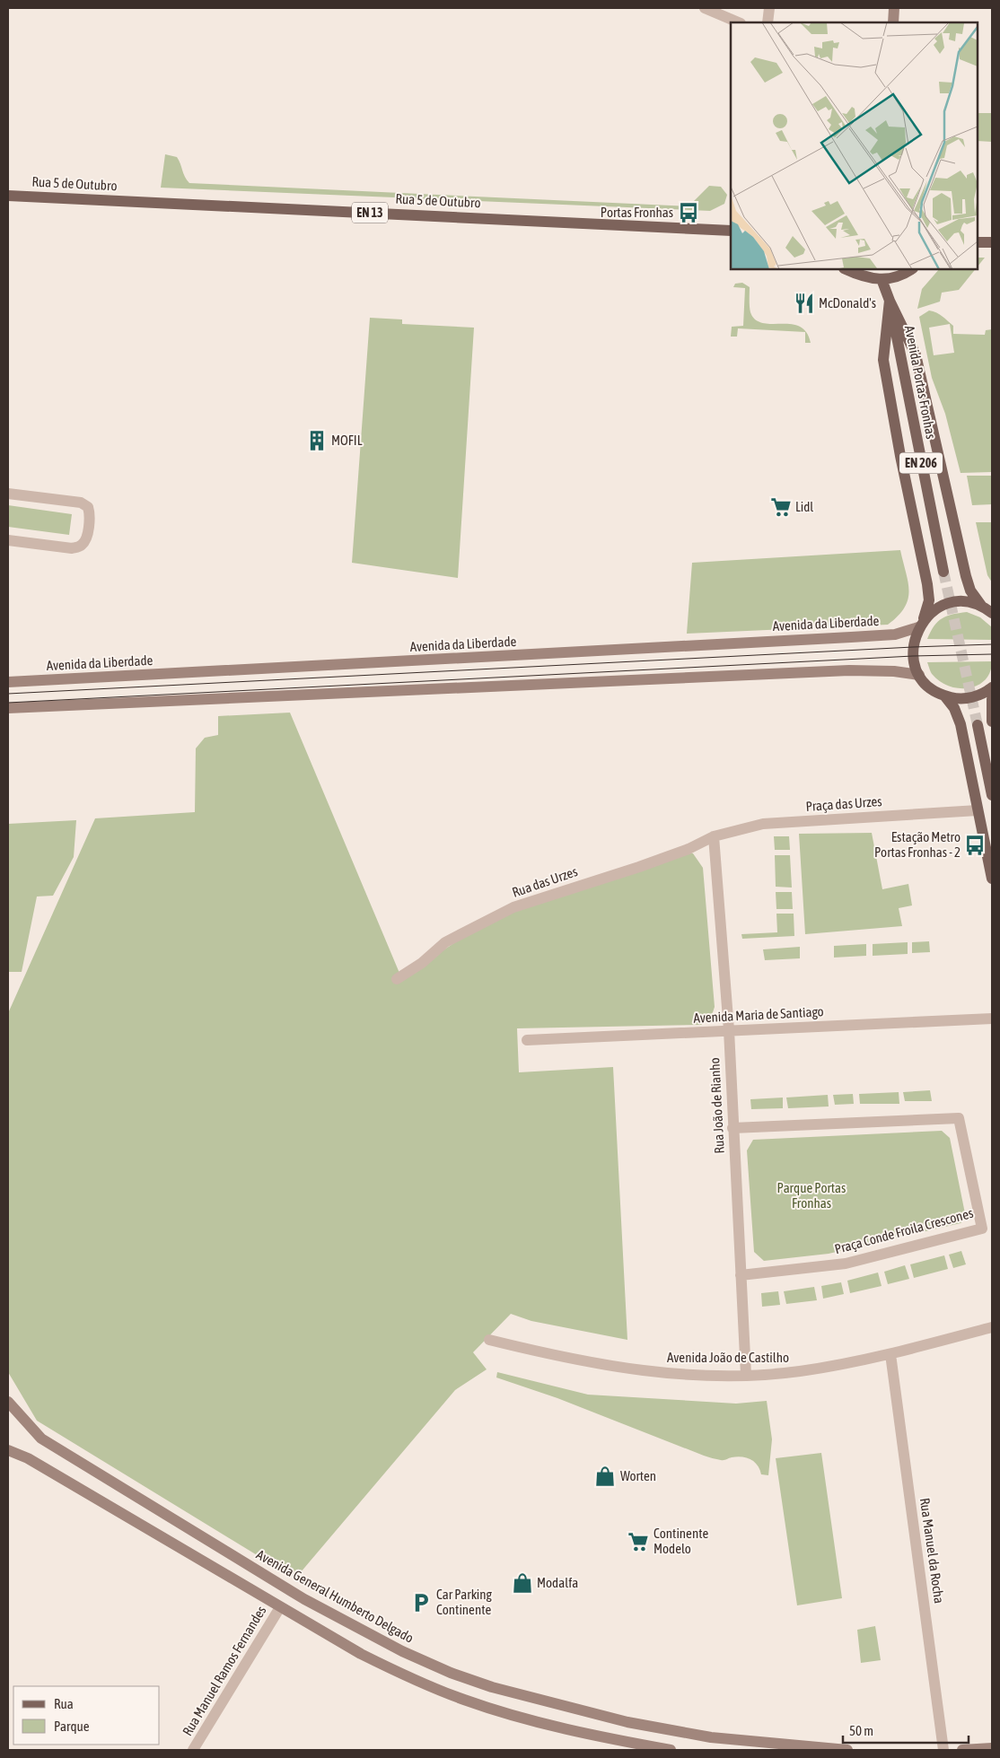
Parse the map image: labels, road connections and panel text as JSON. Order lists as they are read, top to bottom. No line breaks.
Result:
{"streets":{"main road":["Rua 5 de Outubro","EN 13","Avenida Portas Fronhas","EN 206"],"street":["Avenida da Liberdade","Praça das Urzes","Rua das Urzes","Avenida Maria de Santiago","Rua João de Rianho","Praça Conde Froila Crescones","Avenida João de Castilho","Rua Manuel da Rocha","Avenida General Humberto Delgado","Rua Manuel Ramos Fernandes"]},"crossings":[["Praça das Urzes","Rua das Urzes"],["Praça das Urzes","Rua João de Rianho"],["Rua das Urzes","Rua João de Rianho"],["Avenida Maria de Santiago","Rua João de Rianho"],["Rua João de Rianho","Praça Conde Froila Crescones"],["Rua João de Rianho","Avenida João de Castilho"],["Avenida João de Castilho","Rua Manuel da Rocha"]],"parks":["Parque Portas Fronhas"],"places":{"bus stop":["Portas Fronhas","Estação Metro Portas Fronhas - 2"],"restaurant":["McDonald's"],"building":["MOFIL"],"supermarket":["Lidl","Continente Modelo"],"shop":["Worten","Modalfa"],"parking":["Car Parking Continente"]},"legend":["Rua","Parque"],"scale_bar":"50 m"}
